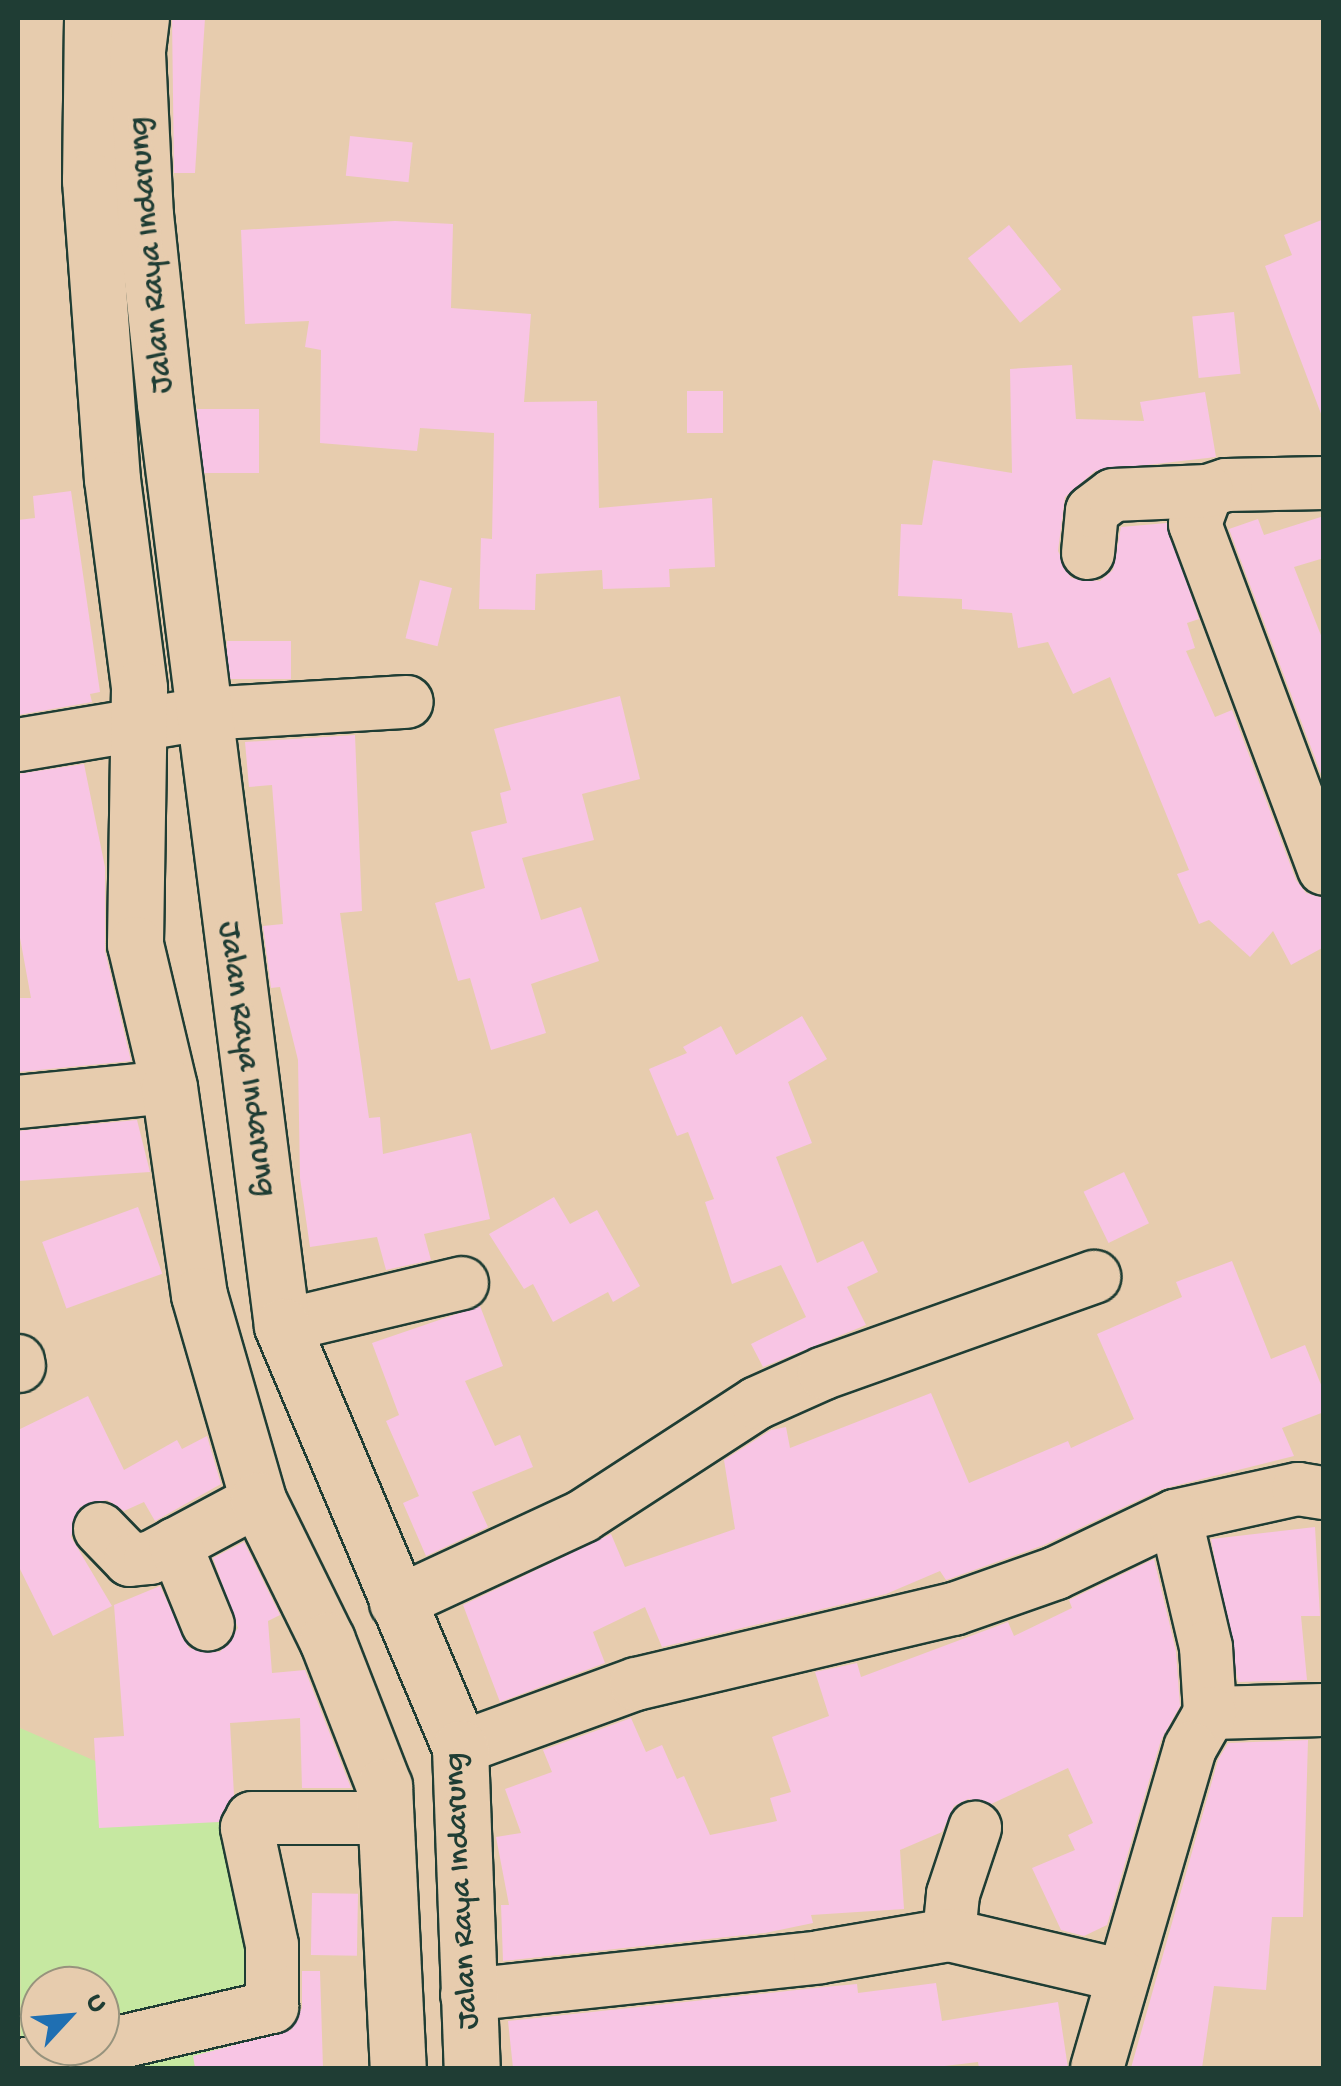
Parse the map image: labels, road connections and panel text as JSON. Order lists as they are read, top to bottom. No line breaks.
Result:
{"streets":{"highway":["Jalan Raya Indarung"]},"north":"top right"}
